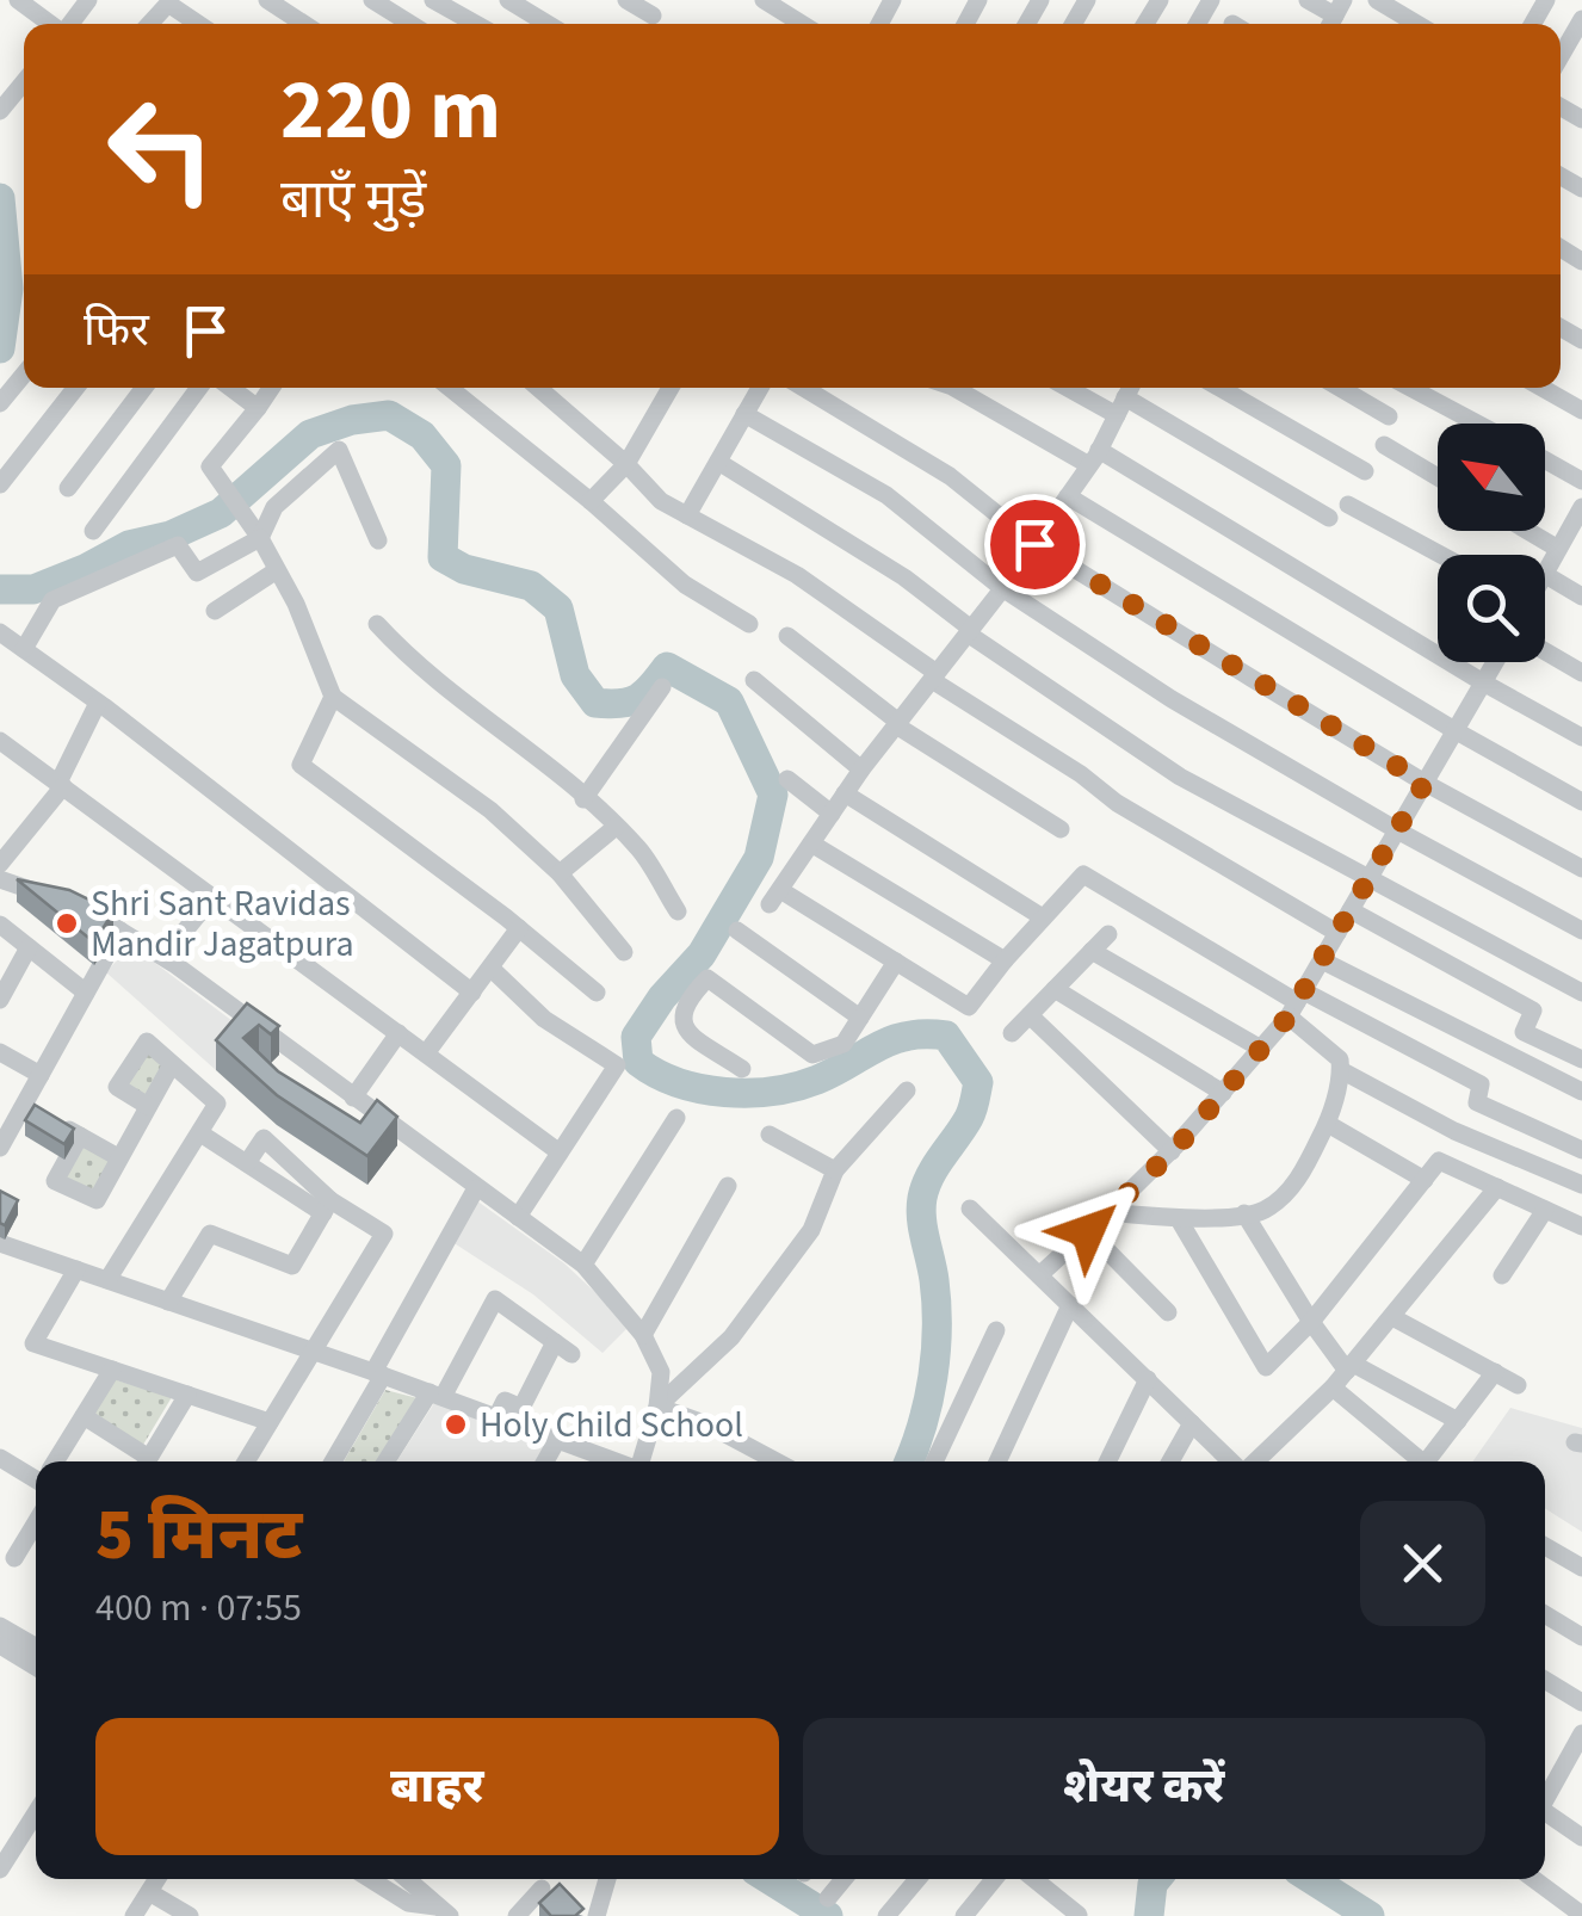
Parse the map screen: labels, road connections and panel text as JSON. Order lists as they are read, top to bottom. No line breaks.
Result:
{"places":["Shri Sant Ravidas Mandir Jagatpura","Holy Child School"],"north":"top left","page":{"turn":["220 m","बाएँ मुड़ें"],"then":"फिर","heading":["5 मिनट","400 m · 07:55"],"buttons":["बाहर","शेयर करें"]}}
